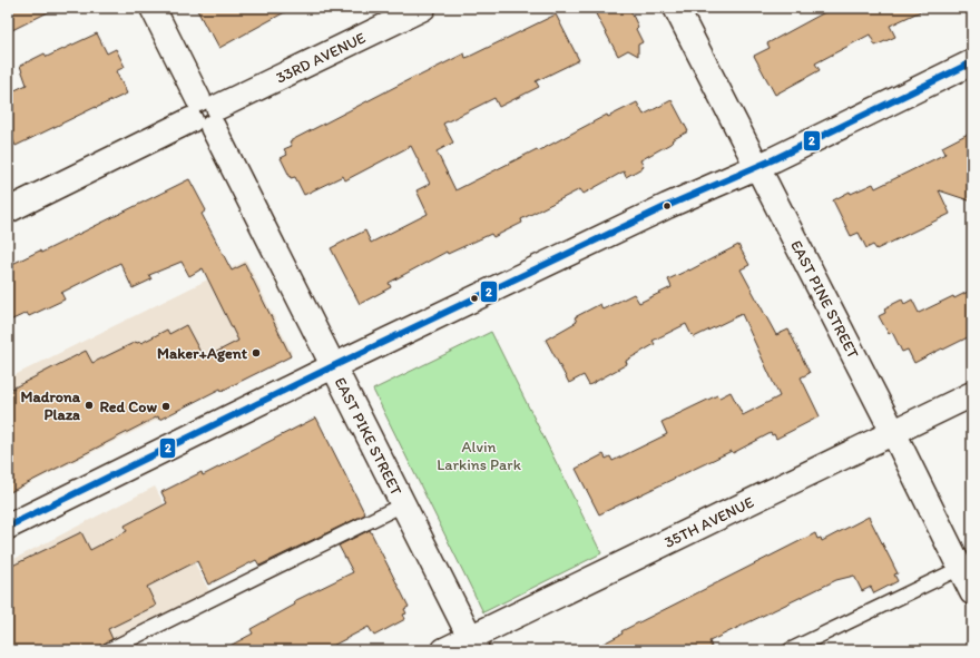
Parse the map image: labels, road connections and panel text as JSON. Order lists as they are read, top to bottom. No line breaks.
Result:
{"streets":{"street":["33RD AVENUE","EAST PINE STREET","EAST PIKE STREET","35TH AVENUE"]},"crossings":[["33RD AVENUE","EAST PIKE STREET"],["EAST PINE STREET","35TH AVENUE"],["EAST PIKE STREET","35TH AVENUE"]],"parks":["Alvin Larkins Park"],"places":["Maker+Agent","Madrona Plaza","Red Cow"],"lines":["transit line 2"]}
